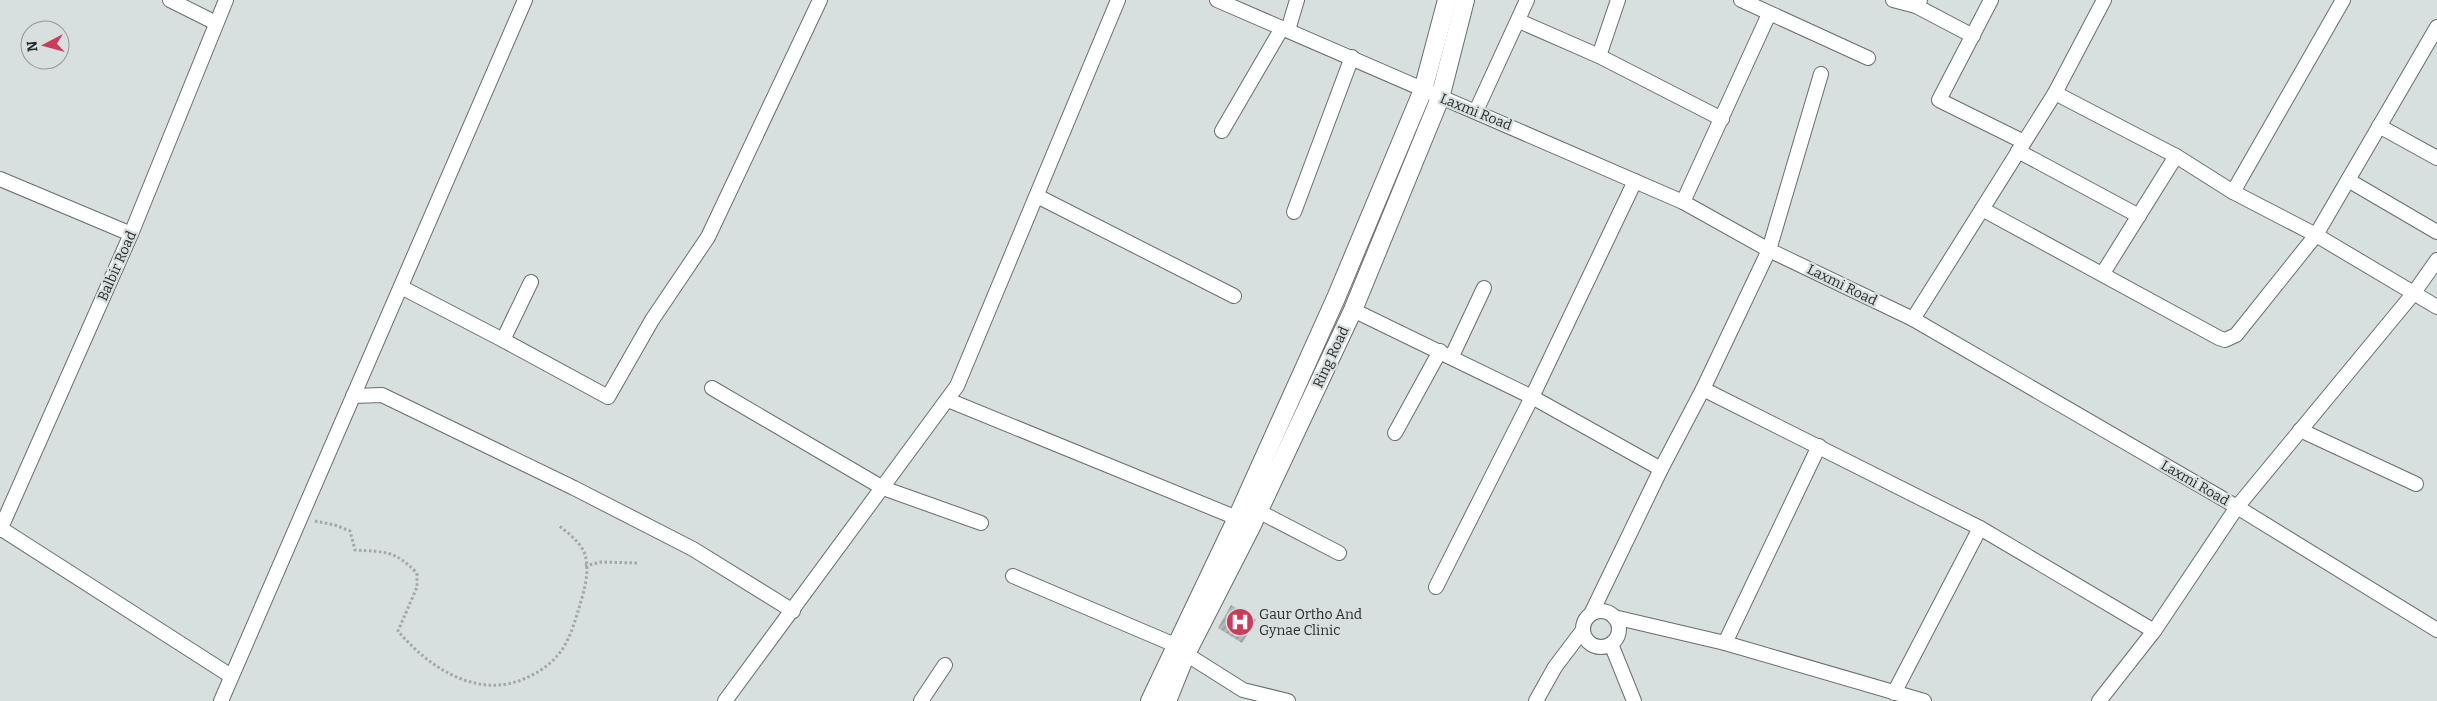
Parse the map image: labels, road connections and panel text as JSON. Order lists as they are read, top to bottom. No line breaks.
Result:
{"streets":{"street":["Laxmi Road","Balbir Road","Ring Road"]},"crossings":[["Laxmi Road","Ring Road"]],"places":{"hospital":["Gaur Ortho And Gynae Clinic"]},"north":"left"}
